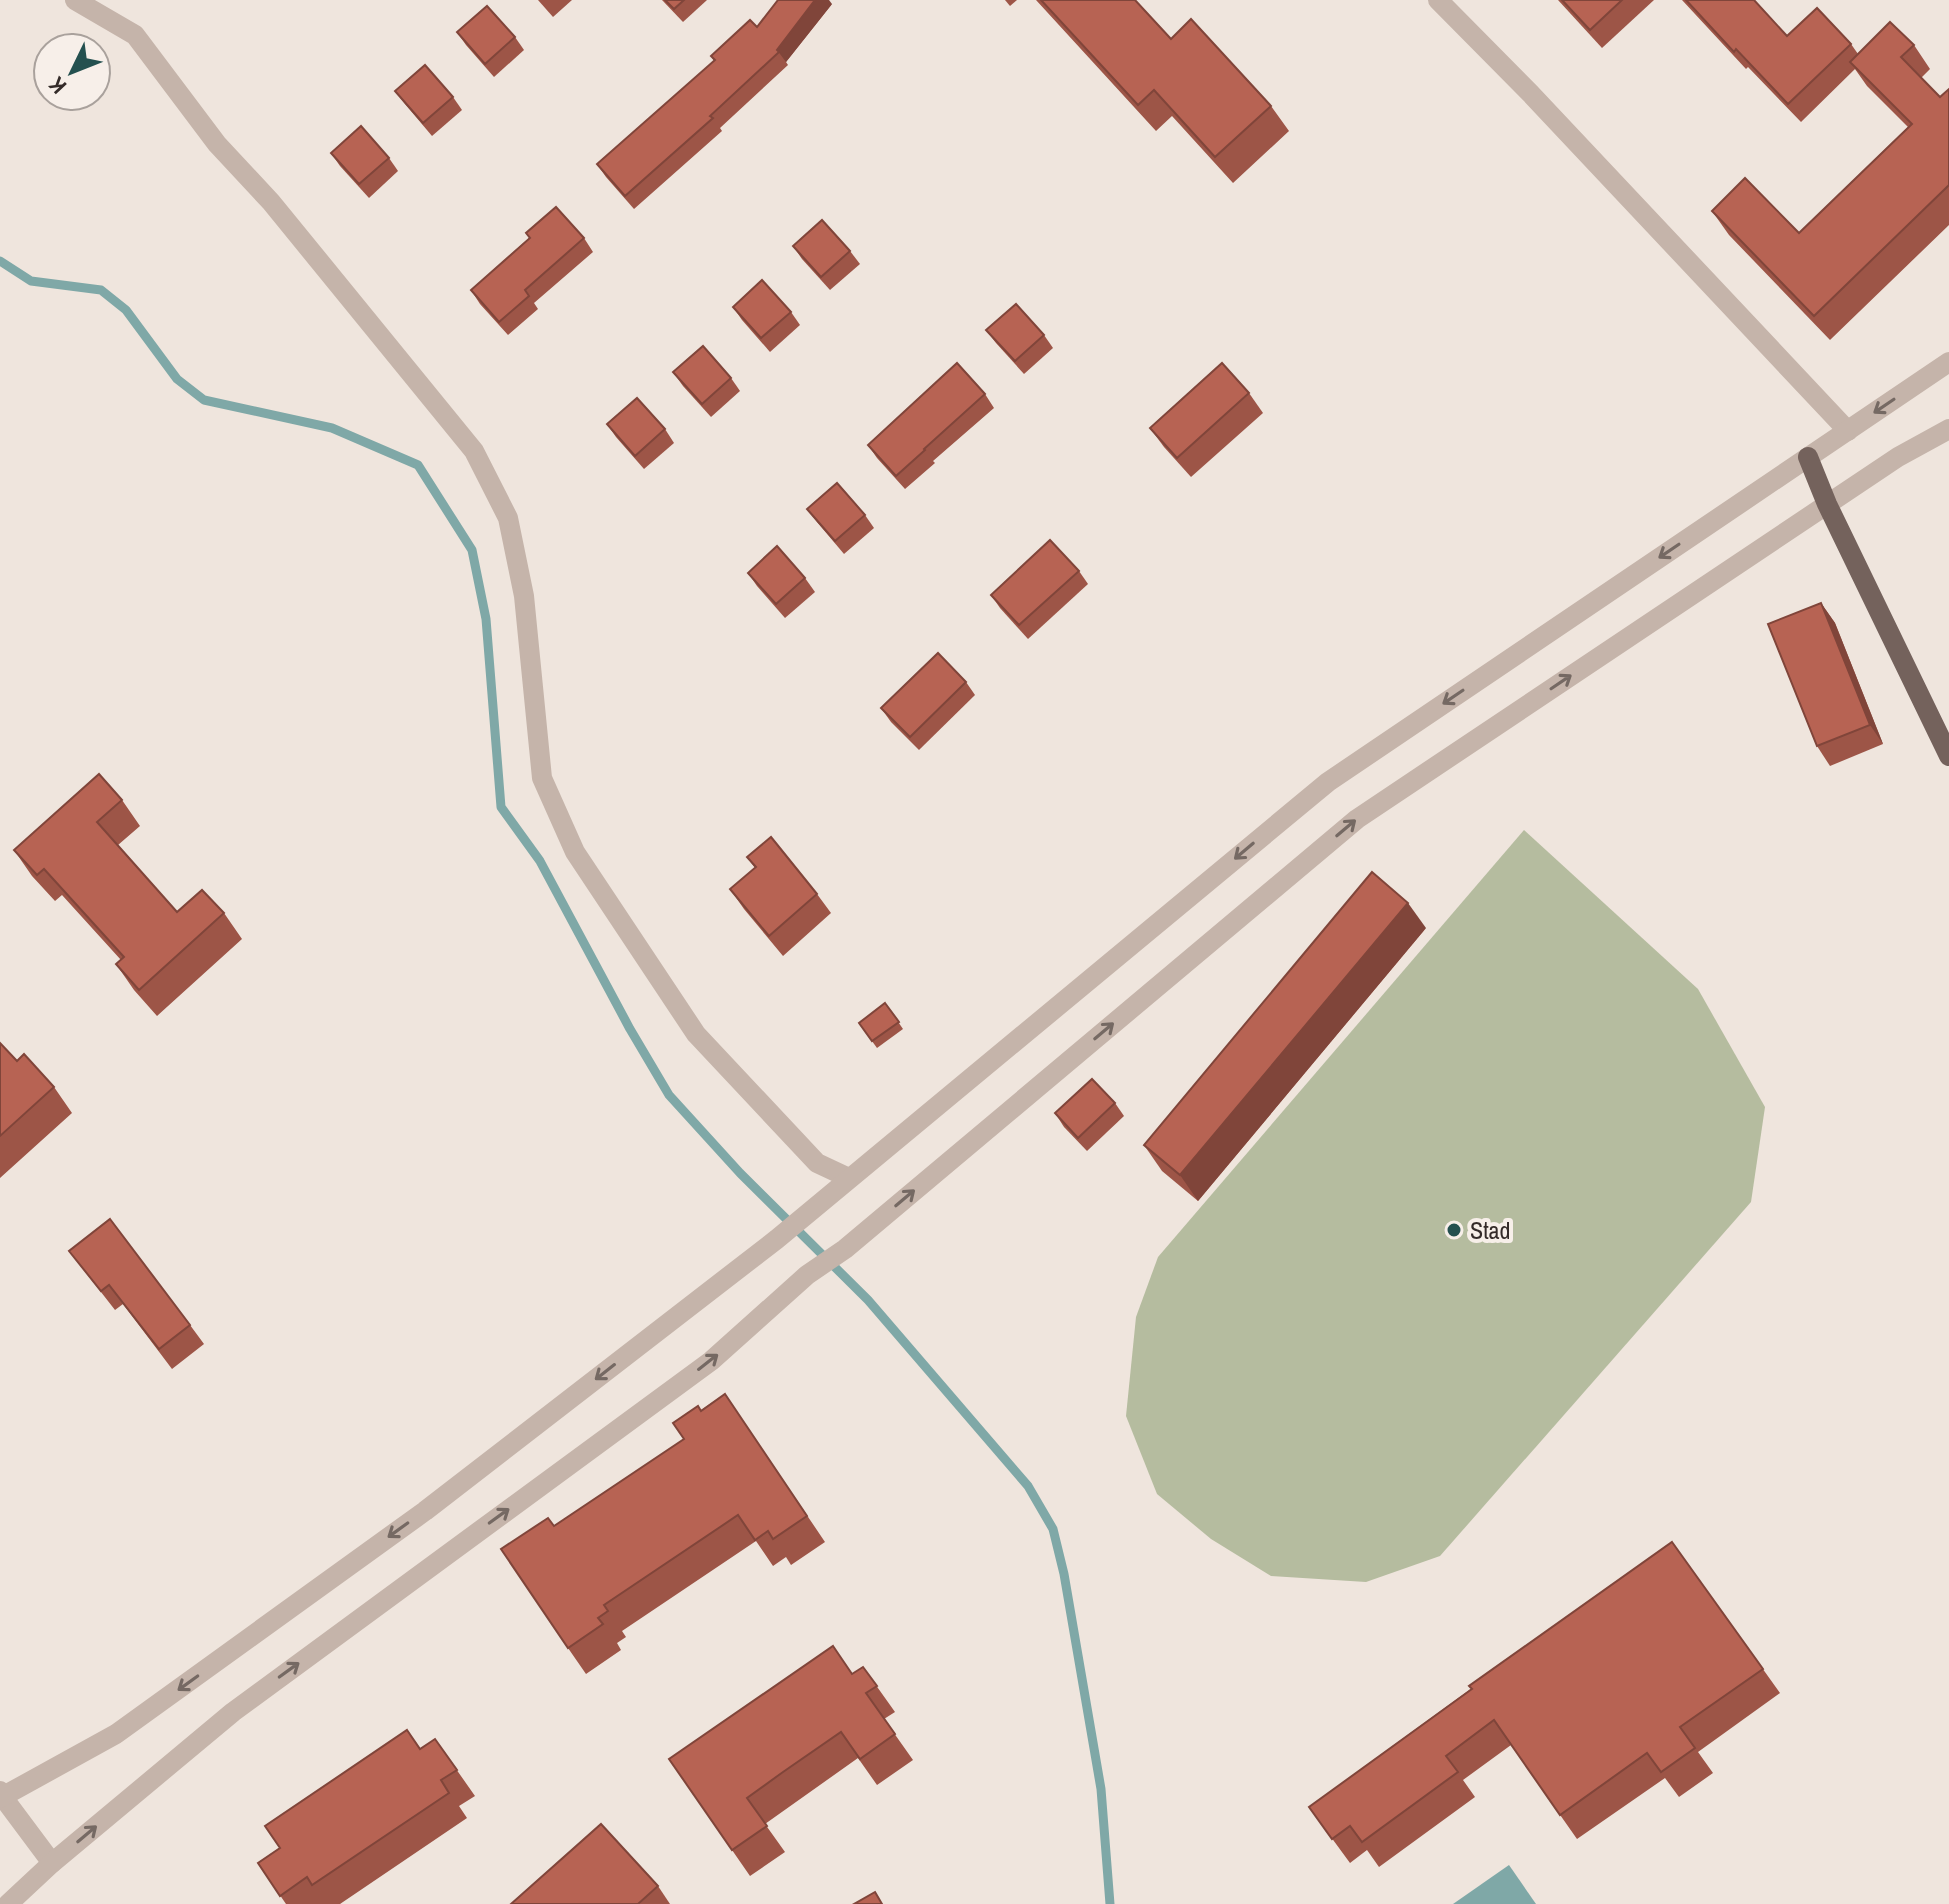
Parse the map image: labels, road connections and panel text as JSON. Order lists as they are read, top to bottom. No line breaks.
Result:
{"places":["Stad"],"north":"bottom left"}
